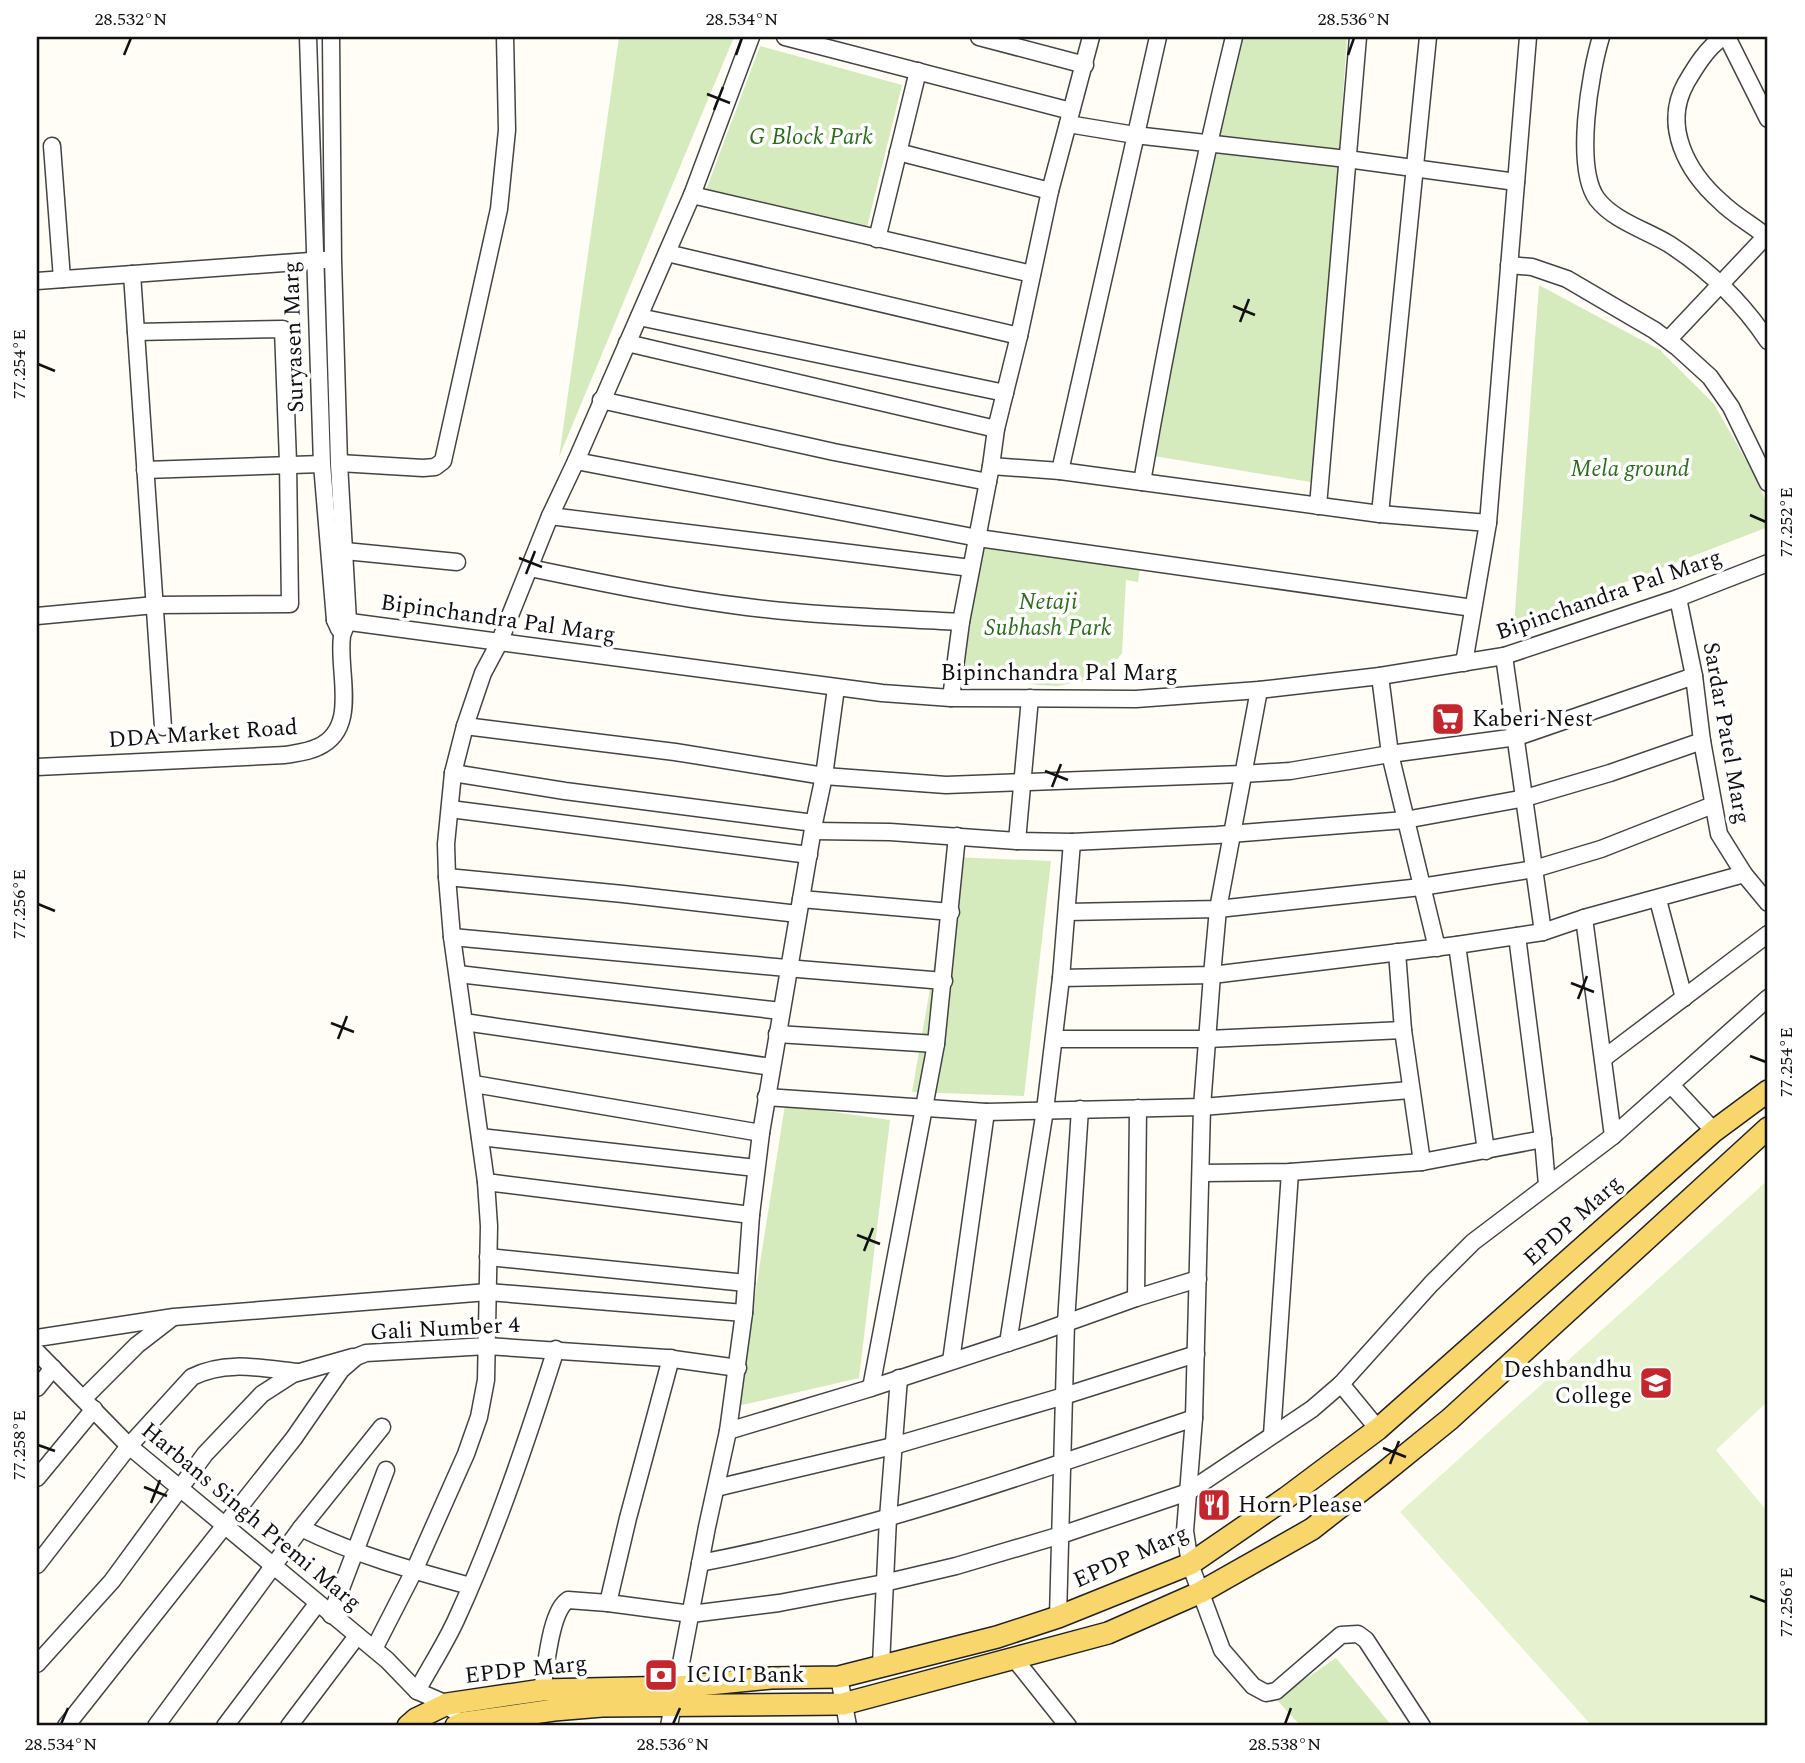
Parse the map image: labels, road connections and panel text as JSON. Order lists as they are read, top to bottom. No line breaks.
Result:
{"streets":{"main road":["EPDP Marg"],"street":["Suryasen Marg","Bipinchandra Pal Marg","Sardar Patel Marg","DDA Market Road","Gali Number 4","Harbans Singh Premi Marg"]},"crossings":[["Suryasen Marg","Bipinchandra Pal Marg"],["Suryasen Marg","DDA Market Road"],["Bipinchandra Pal Marg","Sardar Patel Marg"],["Bipinchandra Pal Marg","DDA Market Road"],["EPDP Marg","Harbans Singh Premi Marg"],["Gali Number 4","Harbans Singh Premi Marg"]],"parks":["G Block Park","Mela ground","Netaji Subhash Park"],"places":{"supermarket":["Kaberi Nest"],"school or university":["Deshbandhu College"],"restaurant":["Horn Please"],"bank":["ICICI Bank"]},"coordinates":["28.532°N","28.534°N","28.536°N","77.254°E","77.252°E","77.256°E","77.258°E","28.538°N"]}
